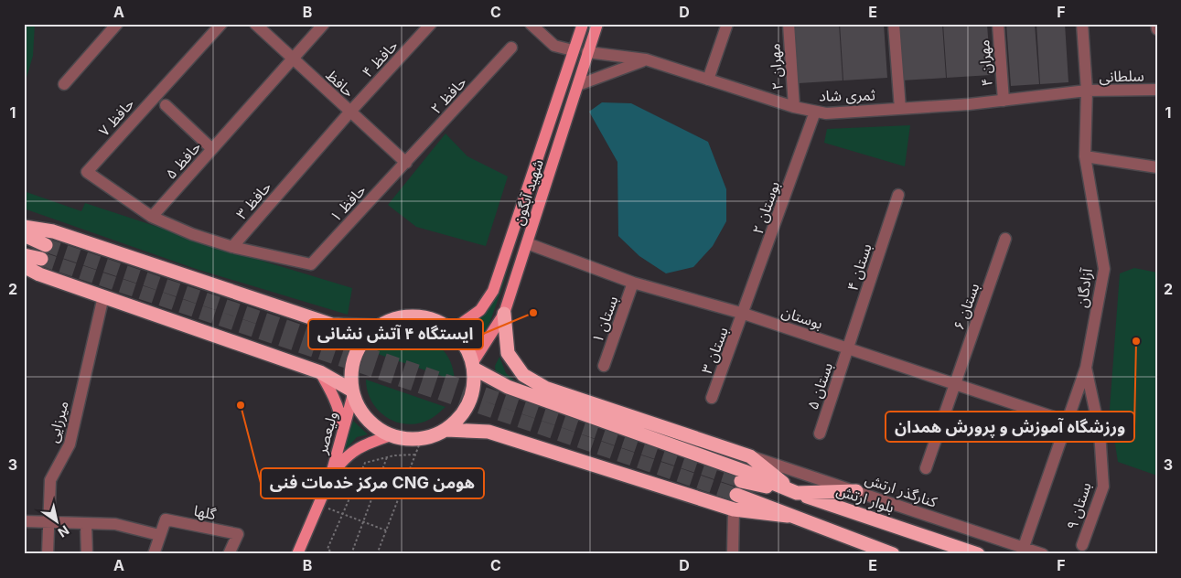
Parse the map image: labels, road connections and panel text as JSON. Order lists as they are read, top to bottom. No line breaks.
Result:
{"streets":{"highway":["بلوار ارتش"],"main road":["شهید آبگون","ولیعصر"],"street":["حافظ ۴","مهران ۴","مهران ۲","سلطانی","حافظ","حافظ ۲","ثمری شاد","حافظ ۷","حافظ ۵","حافظ ۳","حافظ ۱","بوستان ۲","بستان ۴","آزادگان","بستان ۶","بوستان","بستان ۱","بستان ۳","بستان ۵","میرزایی","کنارگذر ارتش","بستان ۹","گلها"]},"crossings":[["حافظ ۴","حافظ"],["حافظ ۴","حافظ ۳"],["مهران ۴","ثمری شاد"],["مهران ۲","ثمری شاد"],["سلطانی","ثمری شاد"],["سلطانی","آزادگان"],["حافظ","حافظ ۲"],["حافظ","حافظ ۵"],["حافظ","حافظ ۳"],["حافظ","حافظ ۱"],["حافظ ۲","حافظ ۱"],["ثمری شاد","شهید آبگون"],["ثمری شاد","بوستان ۲"],["ثمری شاد","آزادگان"],["حافظ ۷","حافظ ۵"],["شهید آبگون","بوستان"],["شهید آبگون","ولیعصر"],["حافظ ۳","حافظ ۱"],["بوستان ۲","بوستان"],["بوستان ۲","بستان ۳"],["بستان ۴","بوستان"],["بستان ۴","بستان ۵"],["آزادگان","بوستان"],["آزادگان","کنارگذر ارتش"],["آزادگان","بستان ۹"],["بستان ۶","بوستان"],["بوستان","بستان ۱"],["بوستان","بستان ۳"],["بوستان","بستان ۵"]],"places":["ایستگاه ۴ آتش نشانی","ورزشگاه آموزش و پرورش همدان","مرکز خدمات فنی CNG هومن"],"north":"bottom right","grid":{"columns":["A","B","C","D","E","F"],"rows":["1","2","3"]}}
